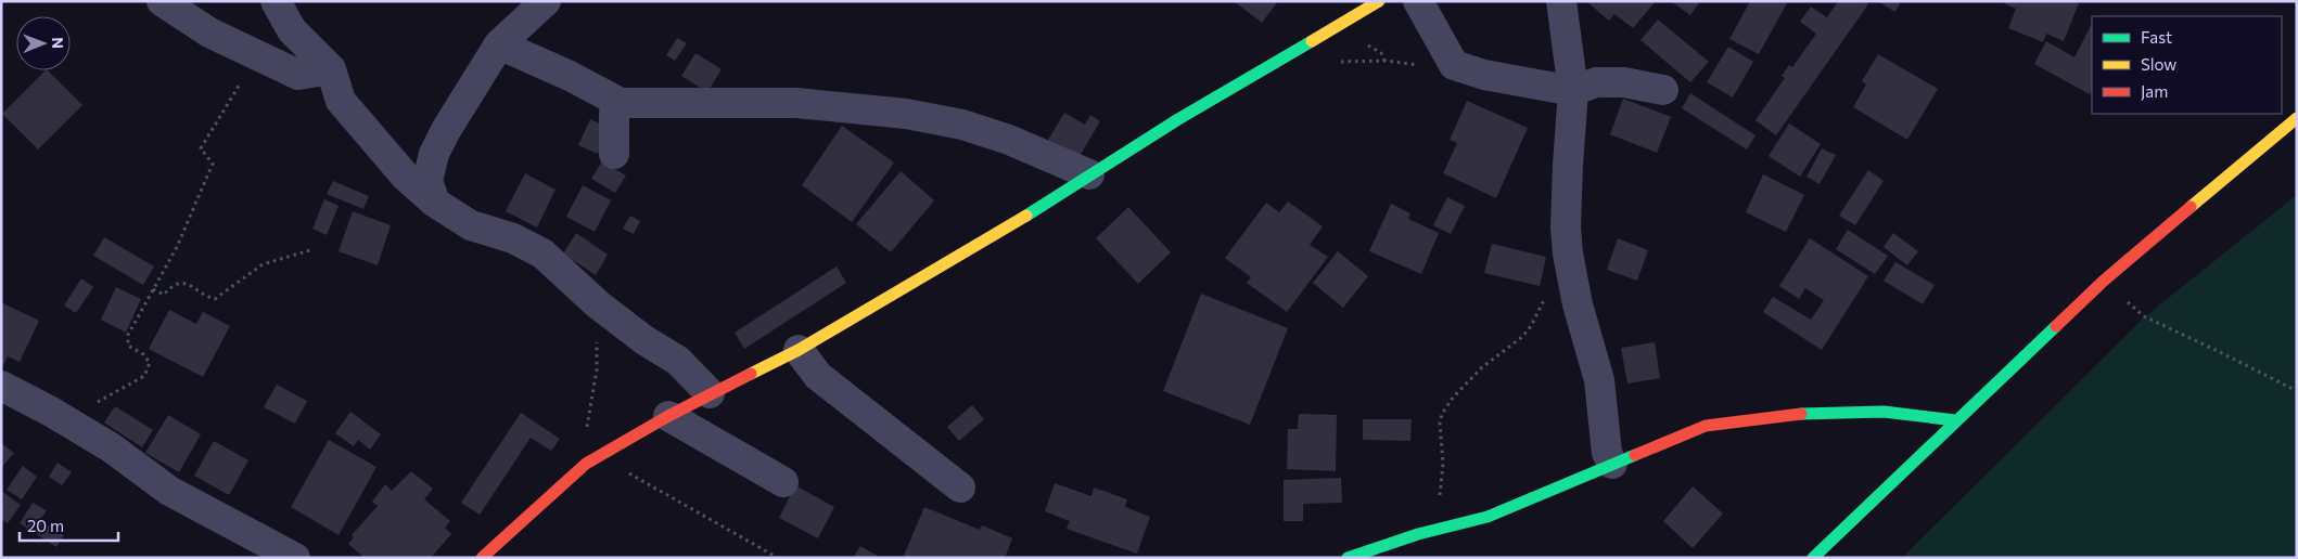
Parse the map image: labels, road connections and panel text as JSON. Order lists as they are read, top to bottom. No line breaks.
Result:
{"legend":["Fast","Slow","Jam"],"scale_bar":"20 m","north":"right"}
